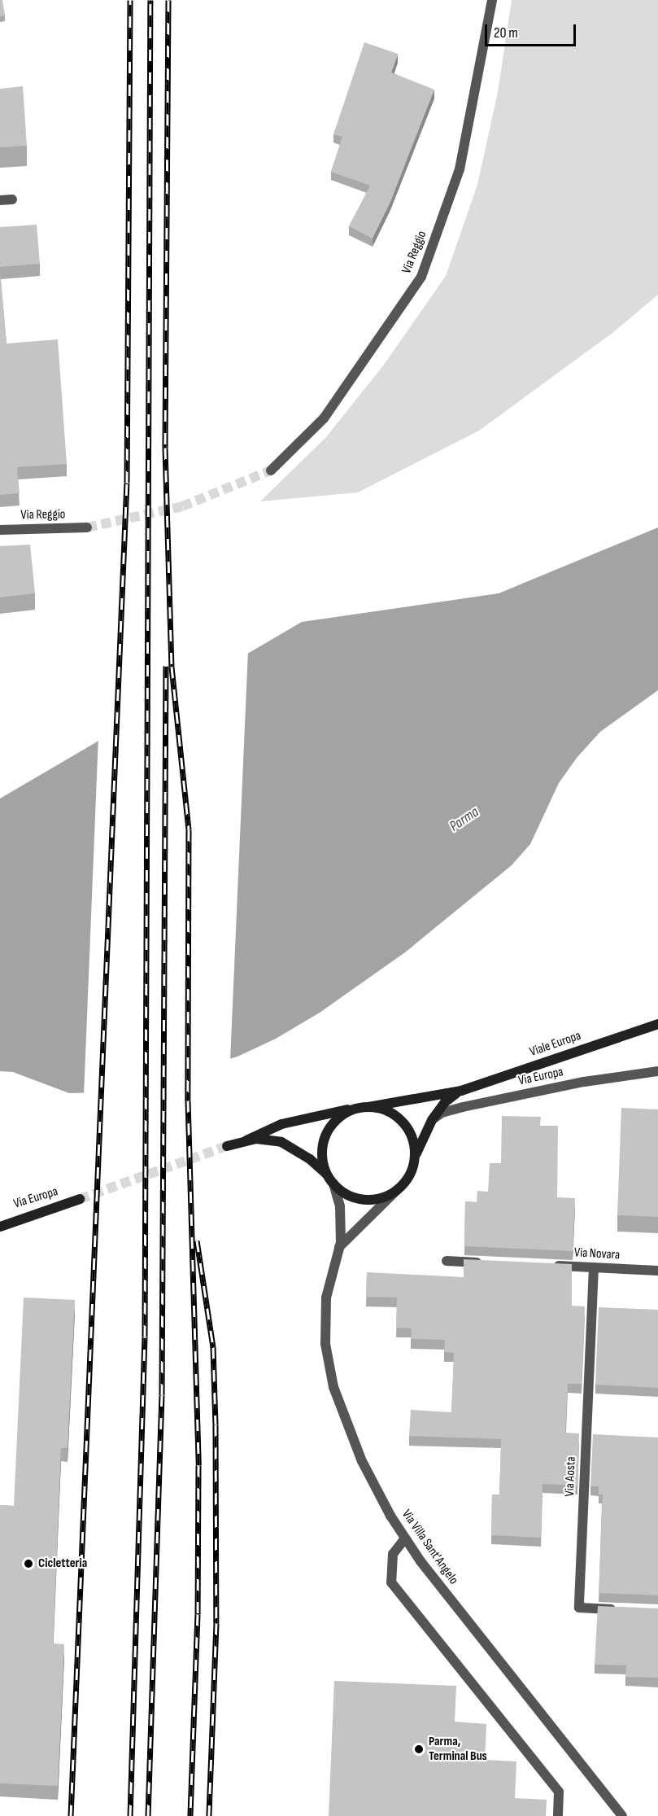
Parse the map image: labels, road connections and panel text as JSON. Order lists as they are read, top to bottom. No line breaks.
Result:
{"streets":{"main road":["Viale Europa","Via Europa"],"street":["Via Reggio","Via Novara","Via Aosta","Via Villa Sant'Angelo"]},"crossings":[["Via Novara","Via Aosta"]],"water":["Parma"],"places":["Cicletteria","Parma, Terminal Bus"],"scale_bar":"20 m"}
